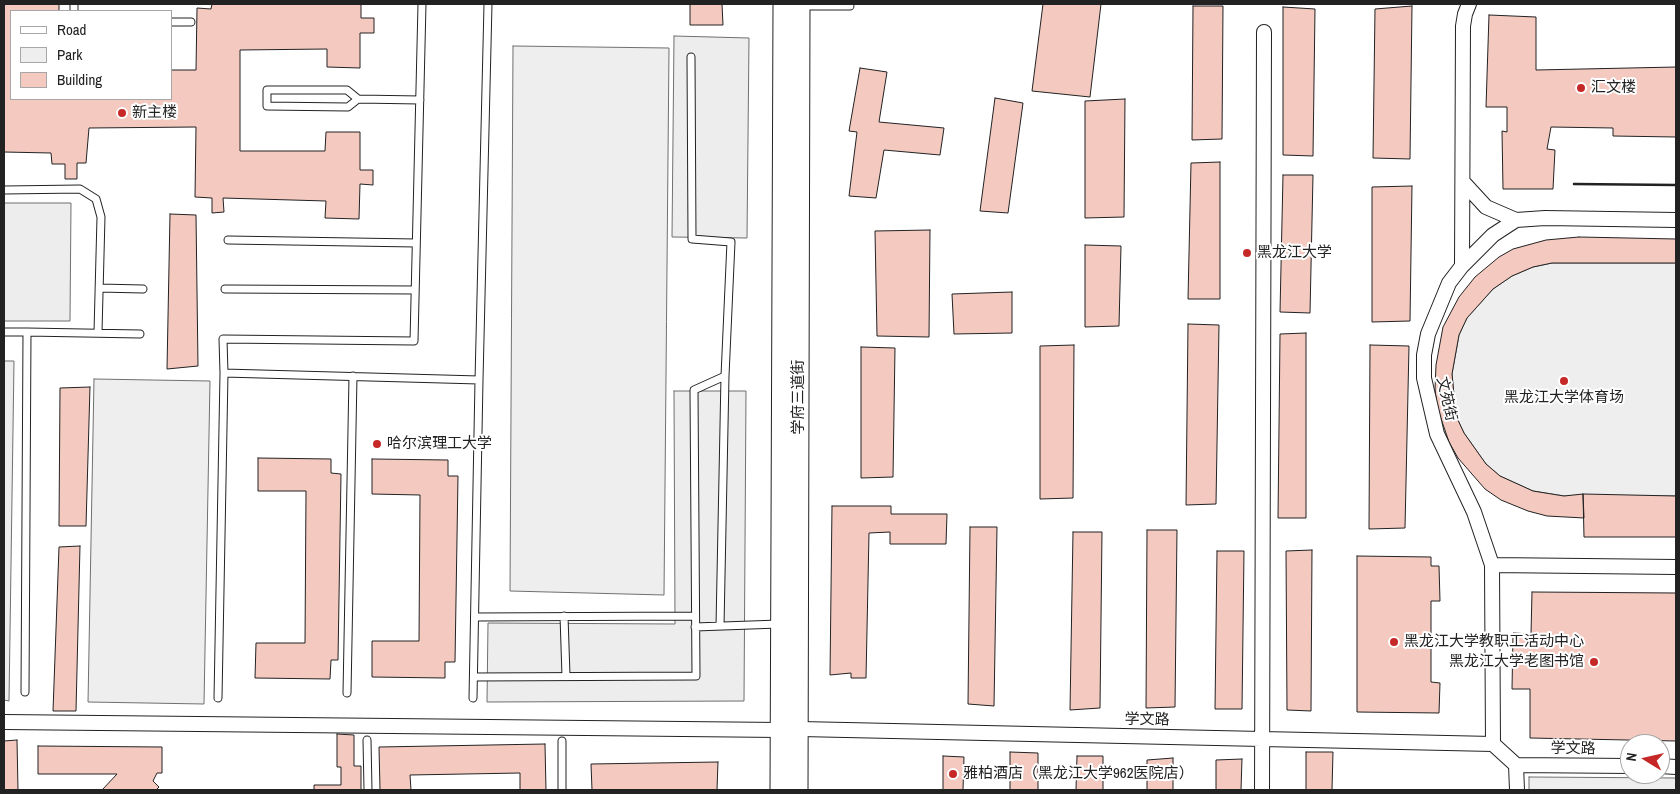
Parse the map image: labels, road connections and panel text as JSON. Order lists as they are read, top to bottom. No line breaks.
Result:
{"streets":{"main road":["学府三道街"],"street":["文苑街","学文路"]},"crossings":[["学府三道街","学文路"],["文苑街","学文路"]],"places":["汇文楼","新主楼","黑龙江大学","黑龙江大学体育场","哈尔滨理工大学","黑龙江大学教职工活动中心","黑龙江大学老图书馆","雅柏酒店（黑龙江大学962医院店）"],"legend":["Road","Park","Building"],"north":"left"}
